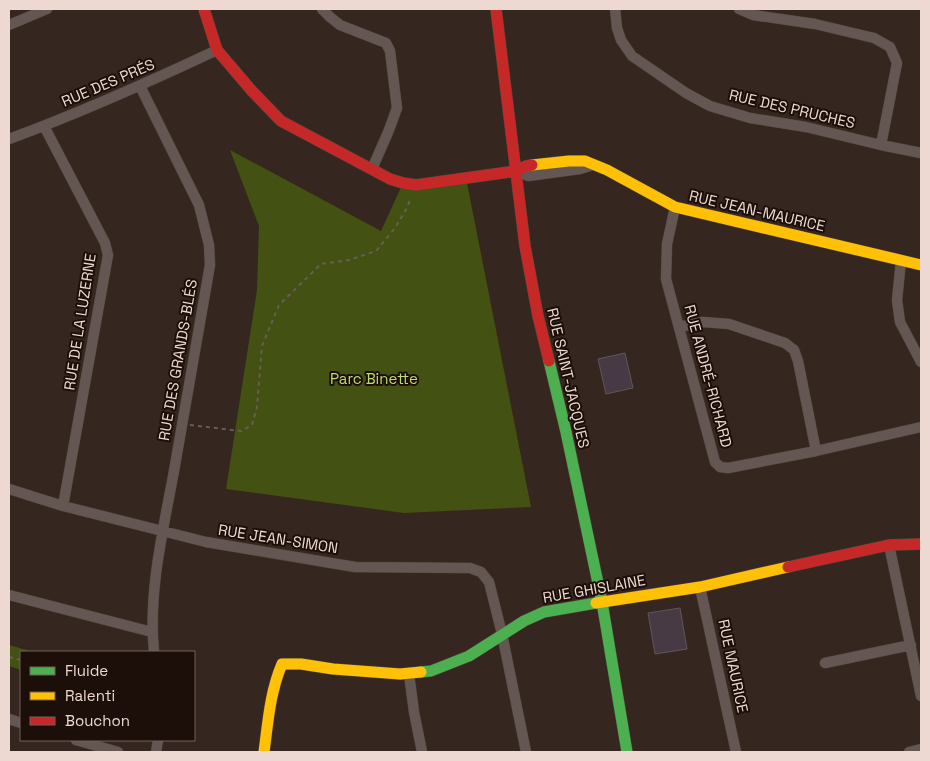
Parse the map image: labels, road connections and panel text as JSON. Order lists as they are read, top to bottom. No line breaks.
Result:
{"streets":{"street":["RUE DES PRÉS","RUE DES PRUCHES","RUE JEAN-MAURICE","RUE DE LA LUZERNE","RUE DES GRANDS-BLÉS","RUE ANDRÉ-RICHARD","RUE SAINT-JACQUES","RUE JEAN-SIMON","RUE GHISLAINE","RUE MAURICE"]},"crossings":[["RUE DES PRÉS","RUE JEAN-MAURICE"],["RUE DES PRÉS","RUE DE LA LUZERNE"],["RUE DES PRÉS","RUE DES GRANDS-BLÉS"],["RUE JEAN-MAURICE","RUE ANDRÉ-RICHARD"],["RUE JEAN-MAURICE","RUE SAINT-JACQUES"],["RUE DE LA LUZERNE","RUE JEAN-SIMON"],["RUE DES GRANDS-BLÉS","RUE JEAN-SIMON"],["RUE SAINT-JACQUES","RUE GHISLAINE"],["RUE JEAN-SIMON","RUE GHISLAINE"],["RUE GHISLAINE","RUE MAURICE"]],"parks":["Parc Binette"],"legend":["Fluide","Ralenti","Bouchon"]}
